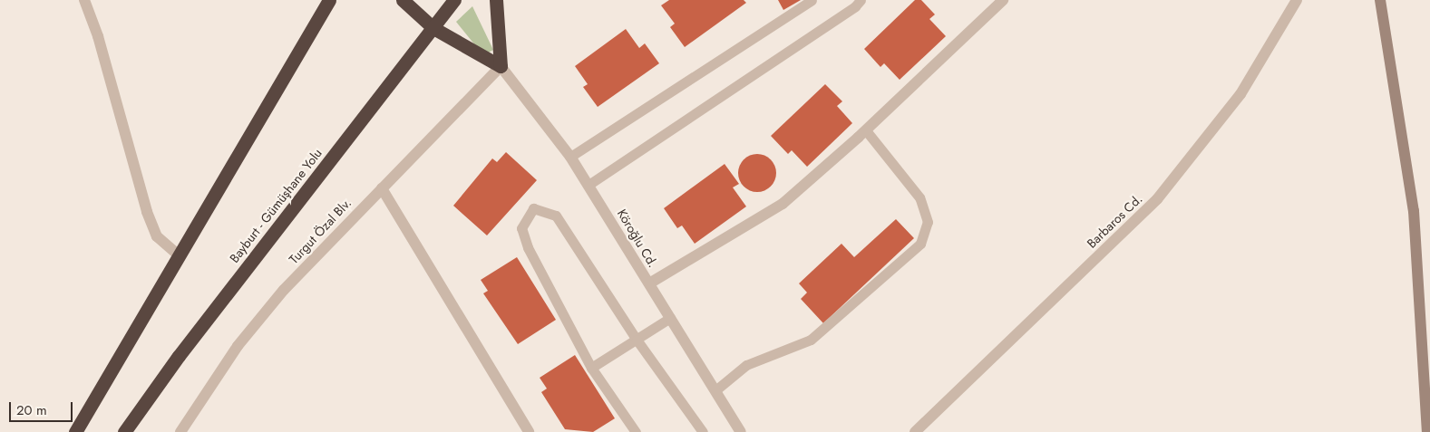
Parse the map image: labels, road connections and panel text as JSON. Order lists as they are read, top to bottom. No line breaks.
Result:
{"streets":{"highway":["Bayburt - Gümüşhane Yolu"],"street":["Barbaros Cd.","Turgut Özal Blv.","Köroğlu Cd."]},"crossings":[["Turgut Özal Blv.","Köroğlu Cd."]],"scale_bar":"20 m"}
